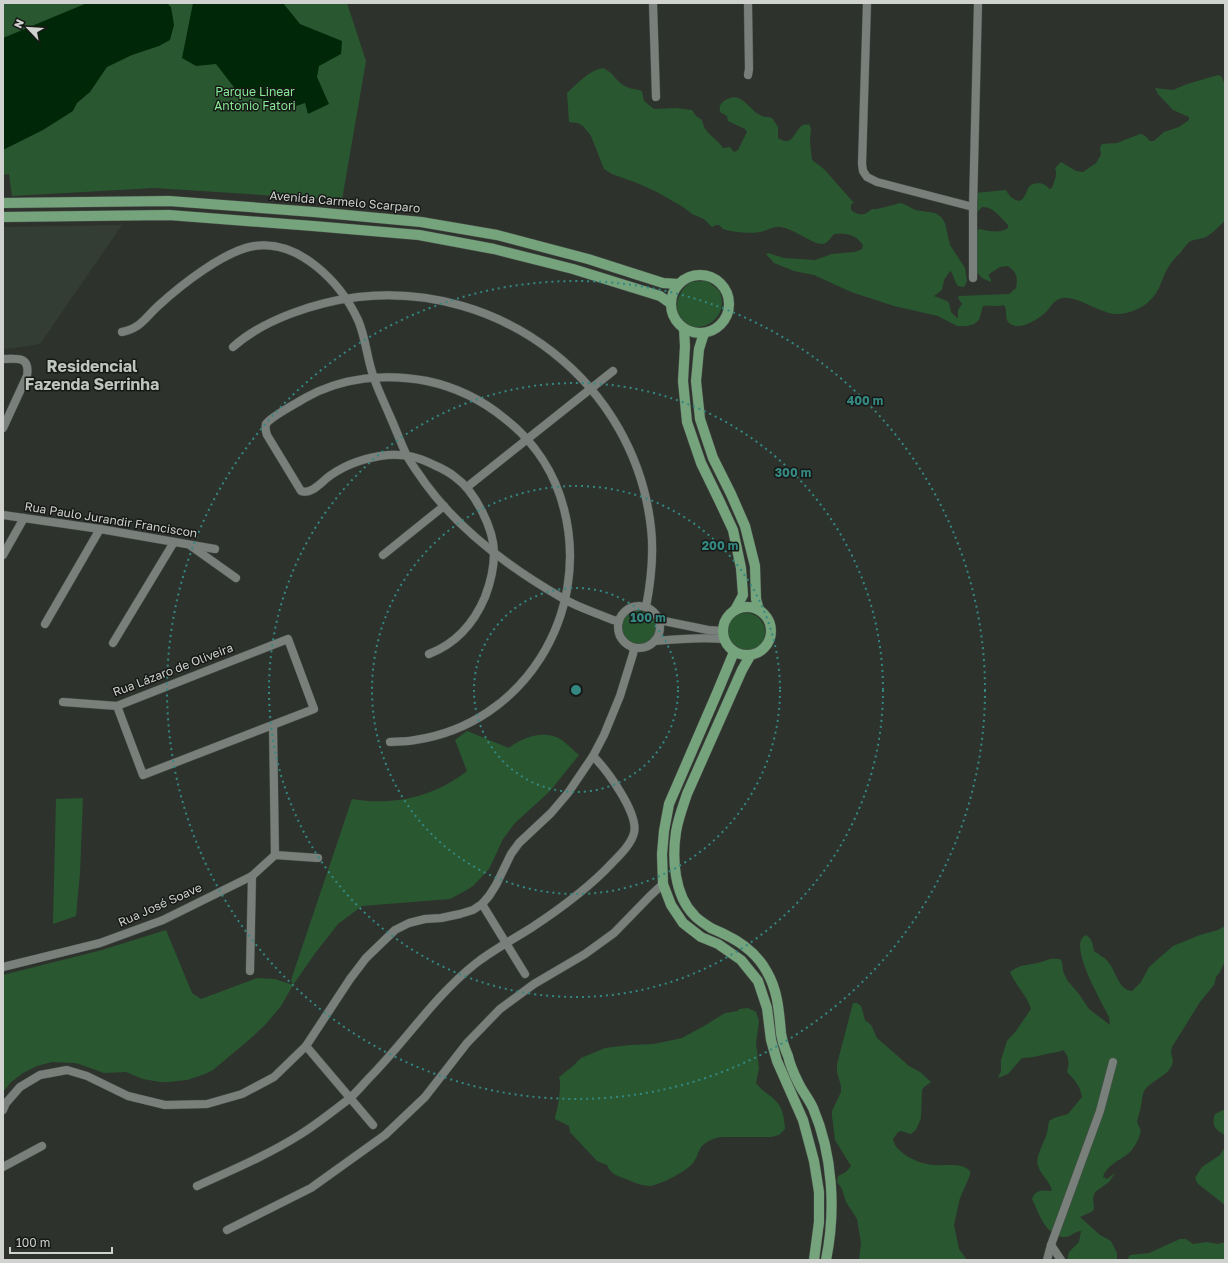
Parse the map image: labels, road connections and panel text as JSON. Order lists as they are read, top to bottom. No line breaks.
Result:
{"streets":{"main road":["Avenida Carmelo Scarparo"],"street":["Rua Paulo Jurandir Franciscon","Rua Lázaro de Oliveira","Rua José Soave"]},"districts":["Residencial Fazenda Serrinha"],"parks":["Parque Linear Antonio Fatori"],"scale_bar":"100 m","north":"top left","rings":["400 m","300 m","200 m","100 m"]}
